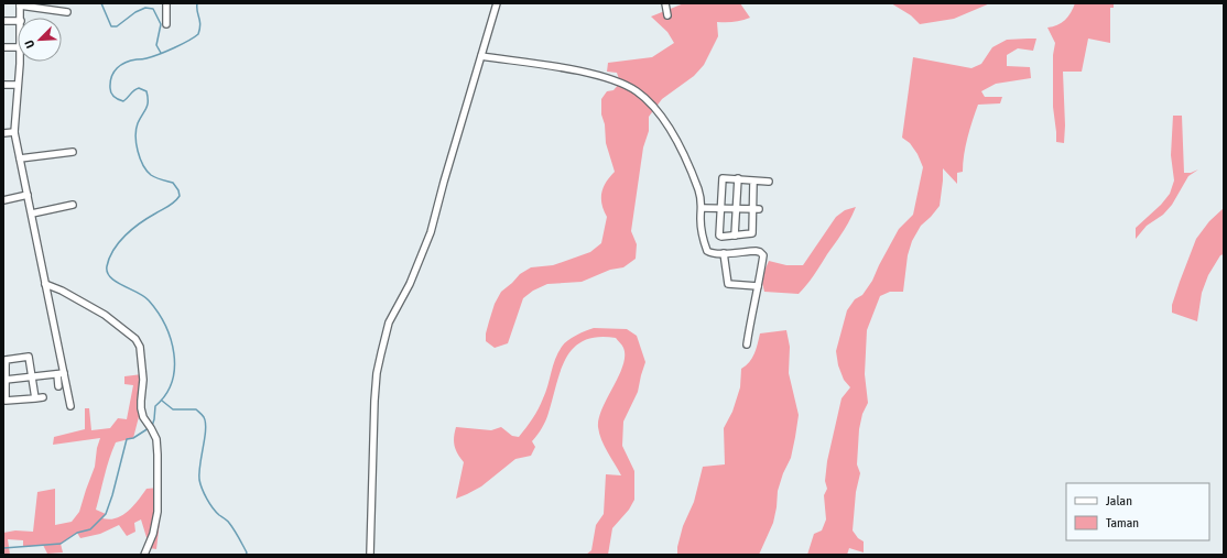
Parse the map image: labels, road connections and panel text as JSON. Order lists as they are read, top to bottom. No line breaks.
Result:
{"legend":["Jalan","Taman"],"north":"bottom left"}
